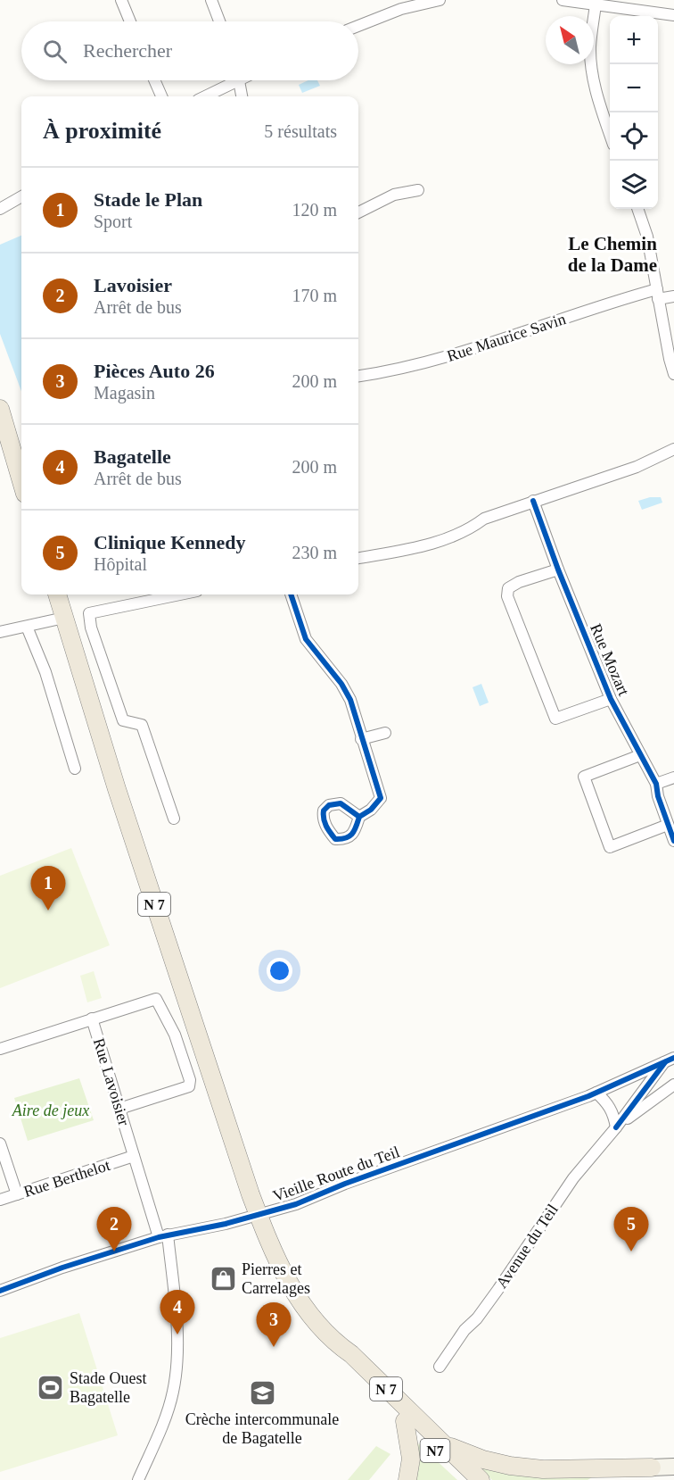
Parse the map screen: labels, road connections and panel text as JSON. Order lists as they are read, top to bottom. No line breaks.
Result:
{"streets":{"main road":["N 7","N7"],"street":["Rue Maurice Savin","Rue Mozart","Rue Lavoisier","Vieille Route du Teil","Rue Berthelot","Avenue du Teil"]},"crossings":[["N 7","Vieille Route du Teil"],["N 7","N7"],["Rue Lavoisier","Vieille Route du Teil"],["Rue Lavoisier","Rue Berthelot"],["Vieille Route du Teil","Avenue du Teil"]],"districts":["Le Chemin de la Dame"],"parks":["Aire de jeux"],"places":{"shop":["Pierres et Carrelages"],"sports":["Stade Ouest Bagatelle"],"school or university":["Crèche intercommunale de Bagatelle"]},"north":"top left","page":{"map_buttons":["+","−"],"search":"Rechercher","heading":["À proximité","5 résultats"],"list":[{"mark":"1","name":"Stade le Plan","note":"Sport","value":"120 m"},{"mark":"2","name":"Lavoisier","note":"Arrêt de bus","value":"170 m"},{"mark":"3","name":"Pièces Auto 26","note":"Magasin","value":"200 m"},{"mark":"4","name":"Bagatelle","note":"Arrêt de bus","value":"200 m"},{"mark":"5","name":"Clinique Kennedy","note":"Hôpital","value":"230 m"}],"pins":["1","2","5","4","3"]}}
